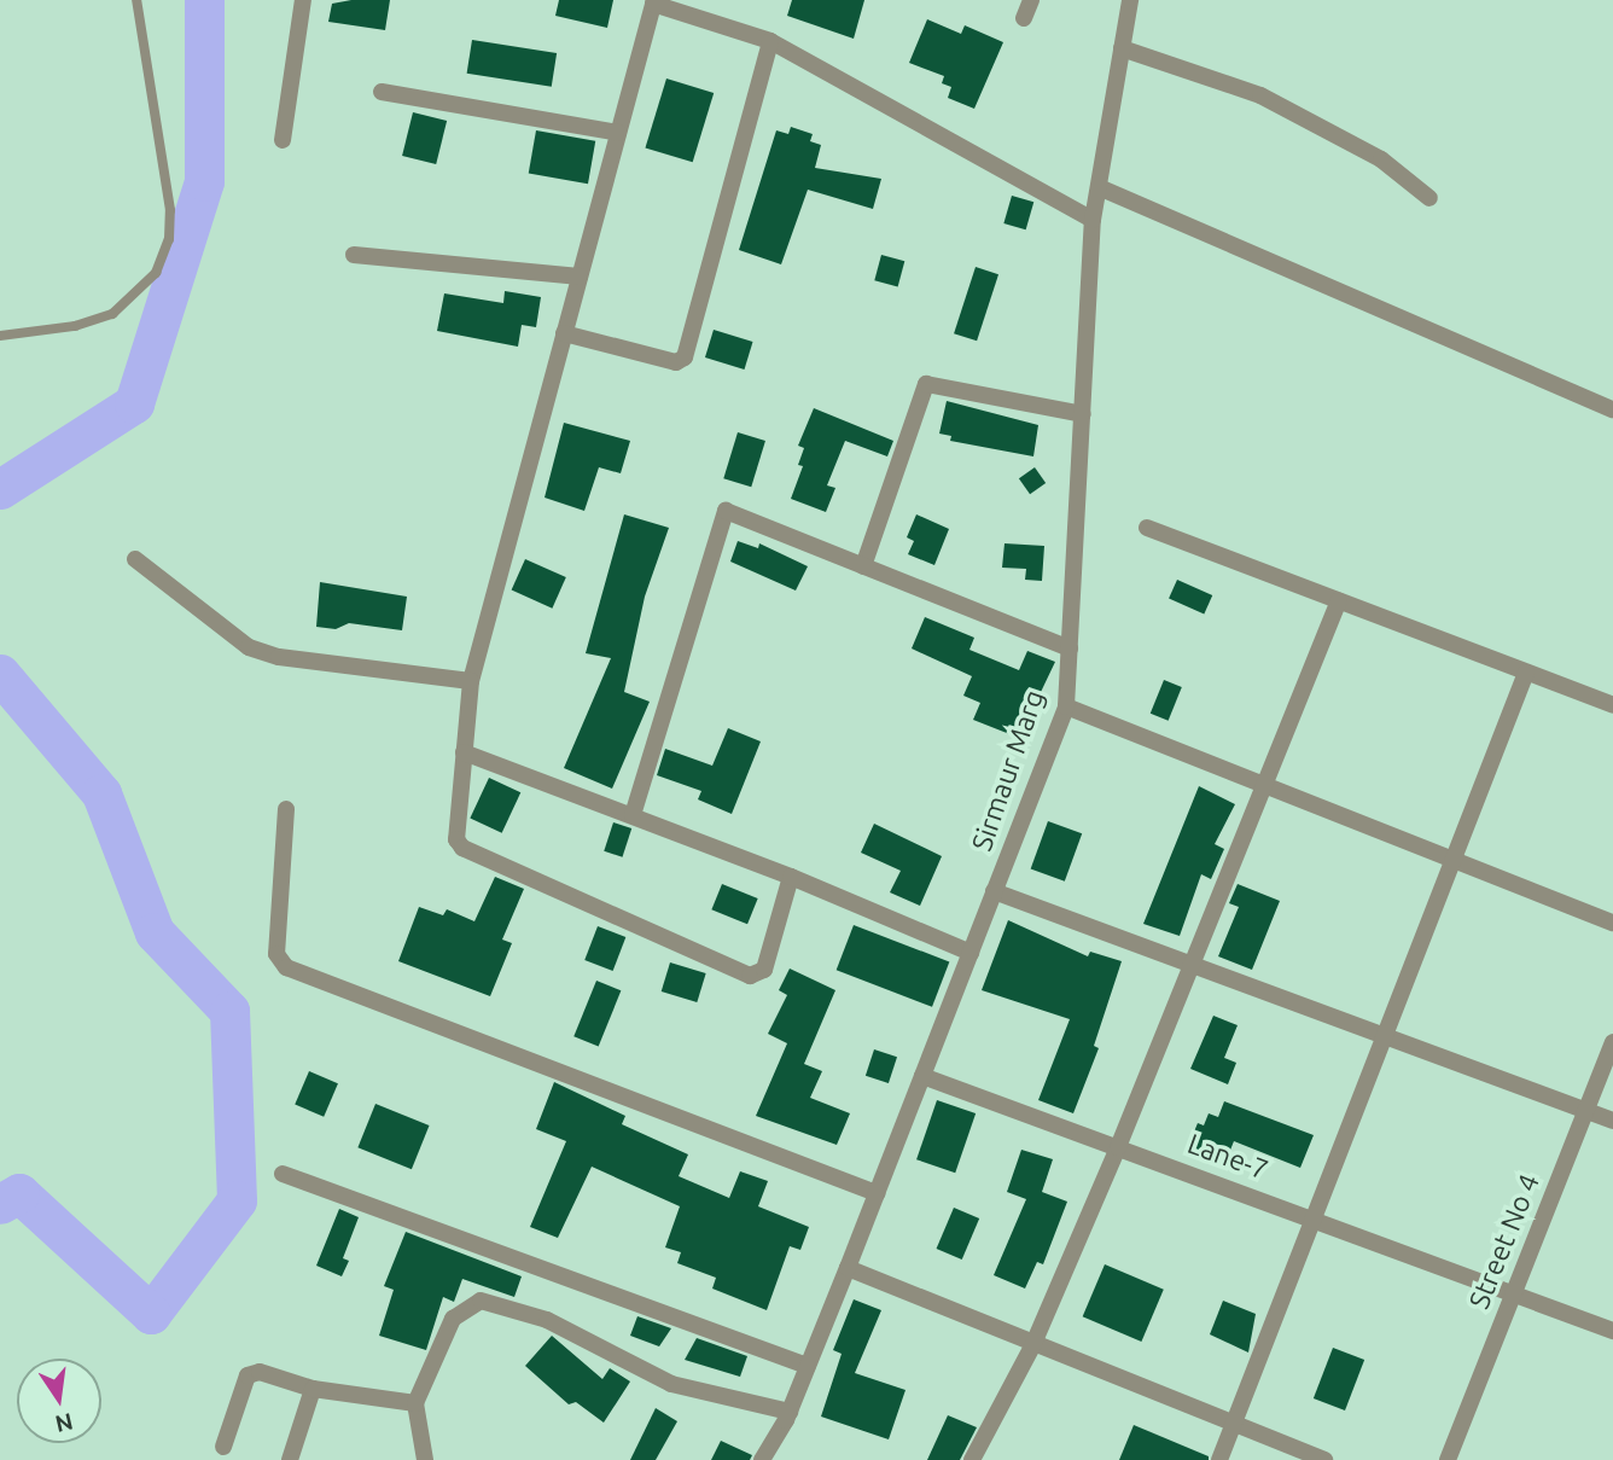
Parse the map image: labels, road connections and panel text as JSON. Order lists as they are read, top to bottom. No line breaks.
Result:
{"streets":{"street":["Sirmaur Marg","Lane-7","Street No 4"]},"crossings":[["Sirmaur Marg","Lane-7"],["Lane-7","Street No 4"]],"north":"bottom"}
